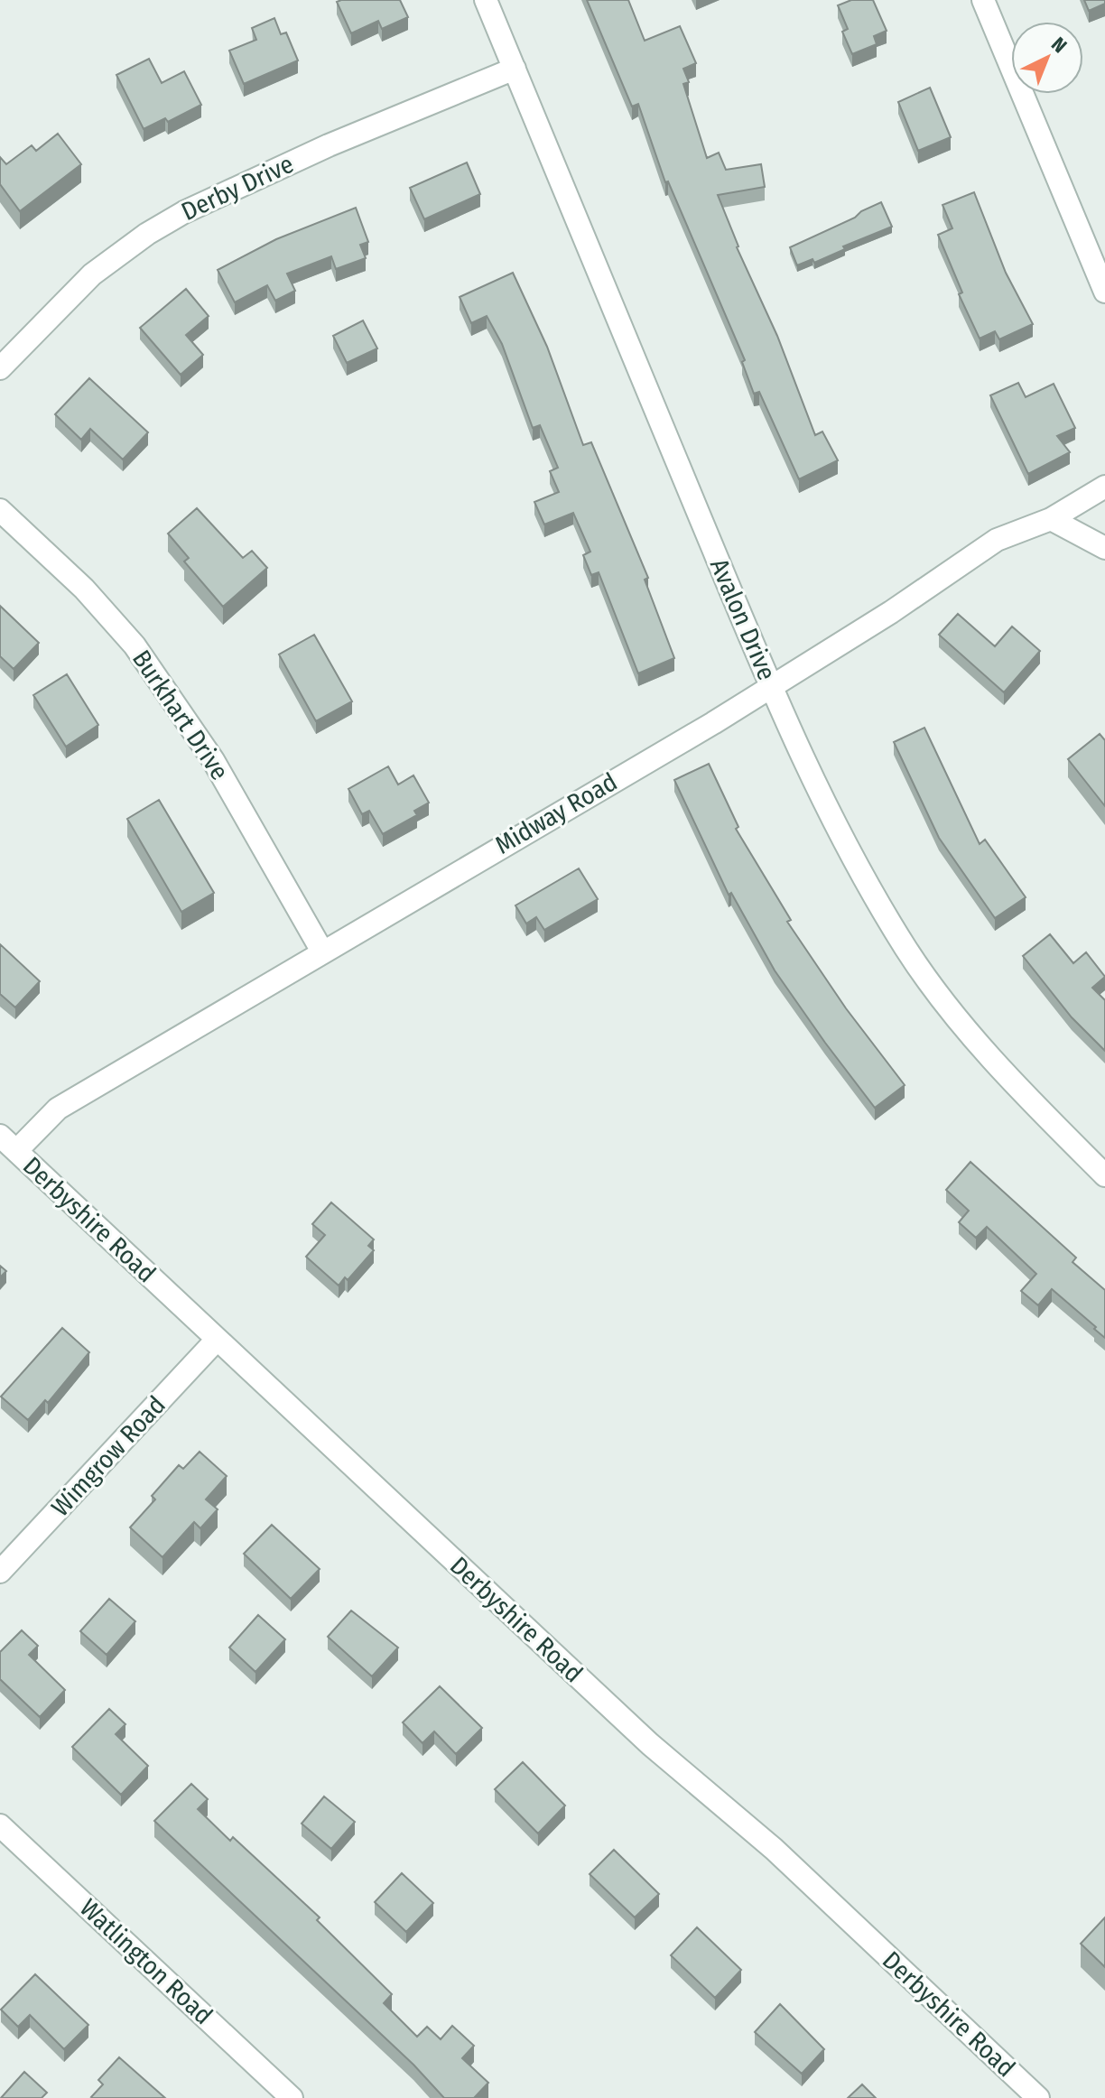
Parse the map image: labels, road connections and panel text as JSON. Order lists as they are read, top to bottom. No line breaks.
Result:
{"streets":{"street":["Derby Drive","Avalon Drive","Burkhart Drive","Midway Road","Derbyshire Road","Wimgrow Road","Watlington Road"]},"crossings":[["Derby Drive","Avalon Drive"],["Avalon Drive","Midway Road"],["Burkhart Drive","Midway Road"],["Midway Road","Derbyshire Road"],["Derbyshire Road","Wimgrow Road"]],"north":"top right"}
